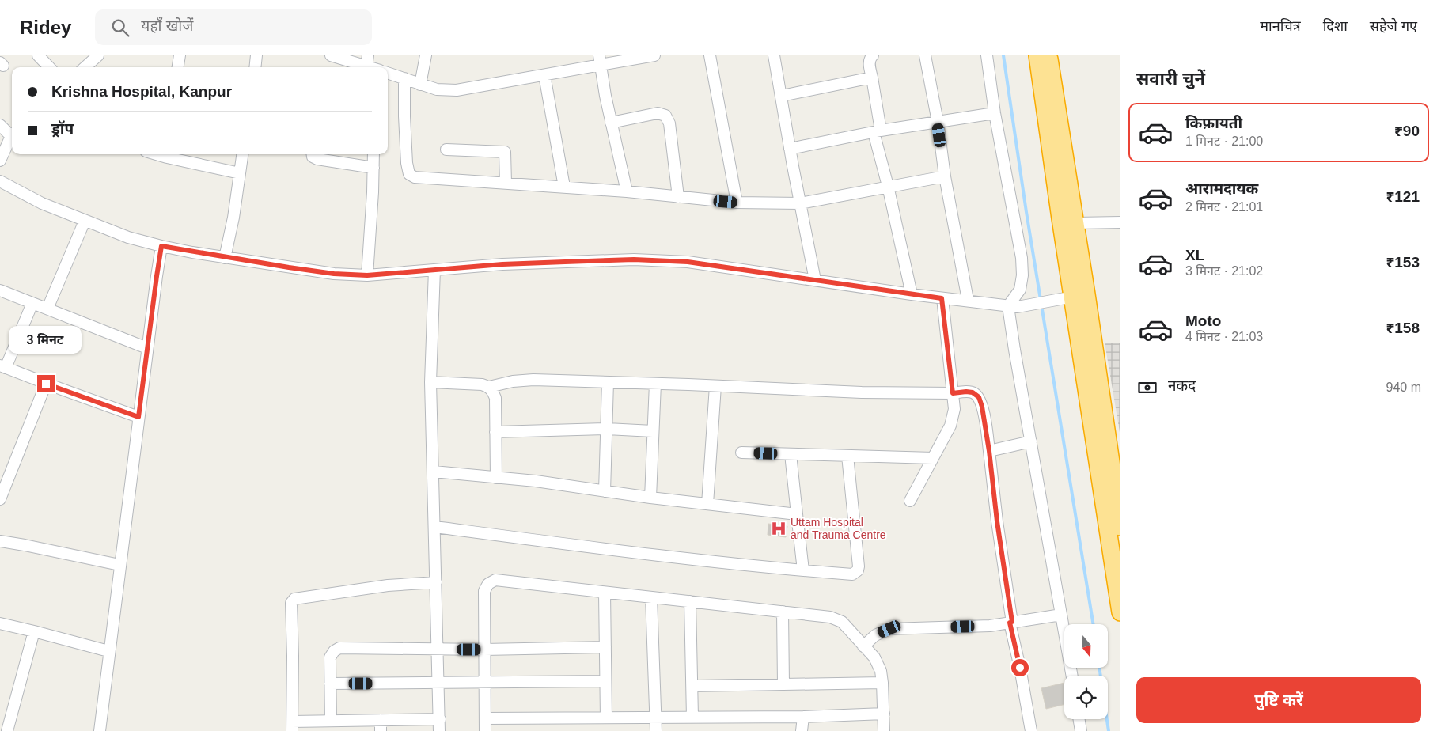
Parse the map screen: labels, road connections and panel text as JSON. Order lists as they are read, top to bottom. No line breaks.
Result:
{"places":{"hospital":["Uttam Hospital and Trauma Centre"]},"north":"bottom","page":{"header":"Ridey","search":"यहाँ खोजें","nav":["मानचित्र","दिशा","सहेजे गए"],"heading":"सवारी चुनें","banner":["Krishna Hospital, Kanpur","ड्रॉप"],"list":[{"name":"किफ़ायती","note":"1 मिनट · 21:00","value":"₹90"},{"name":"आरामदायक","note":"2 मिनट · 21:01","value":"₹121"},{"name":"XL","note":"3 मिनट · 21:02","value":"₹153"},{"name":"Moto","note":"4 मिनट · 21:03","value":"₹158"}],"bubble":"3 मिनट","pay":["नकद","940 m"],"buttons":"पुष्टि करें"}}
